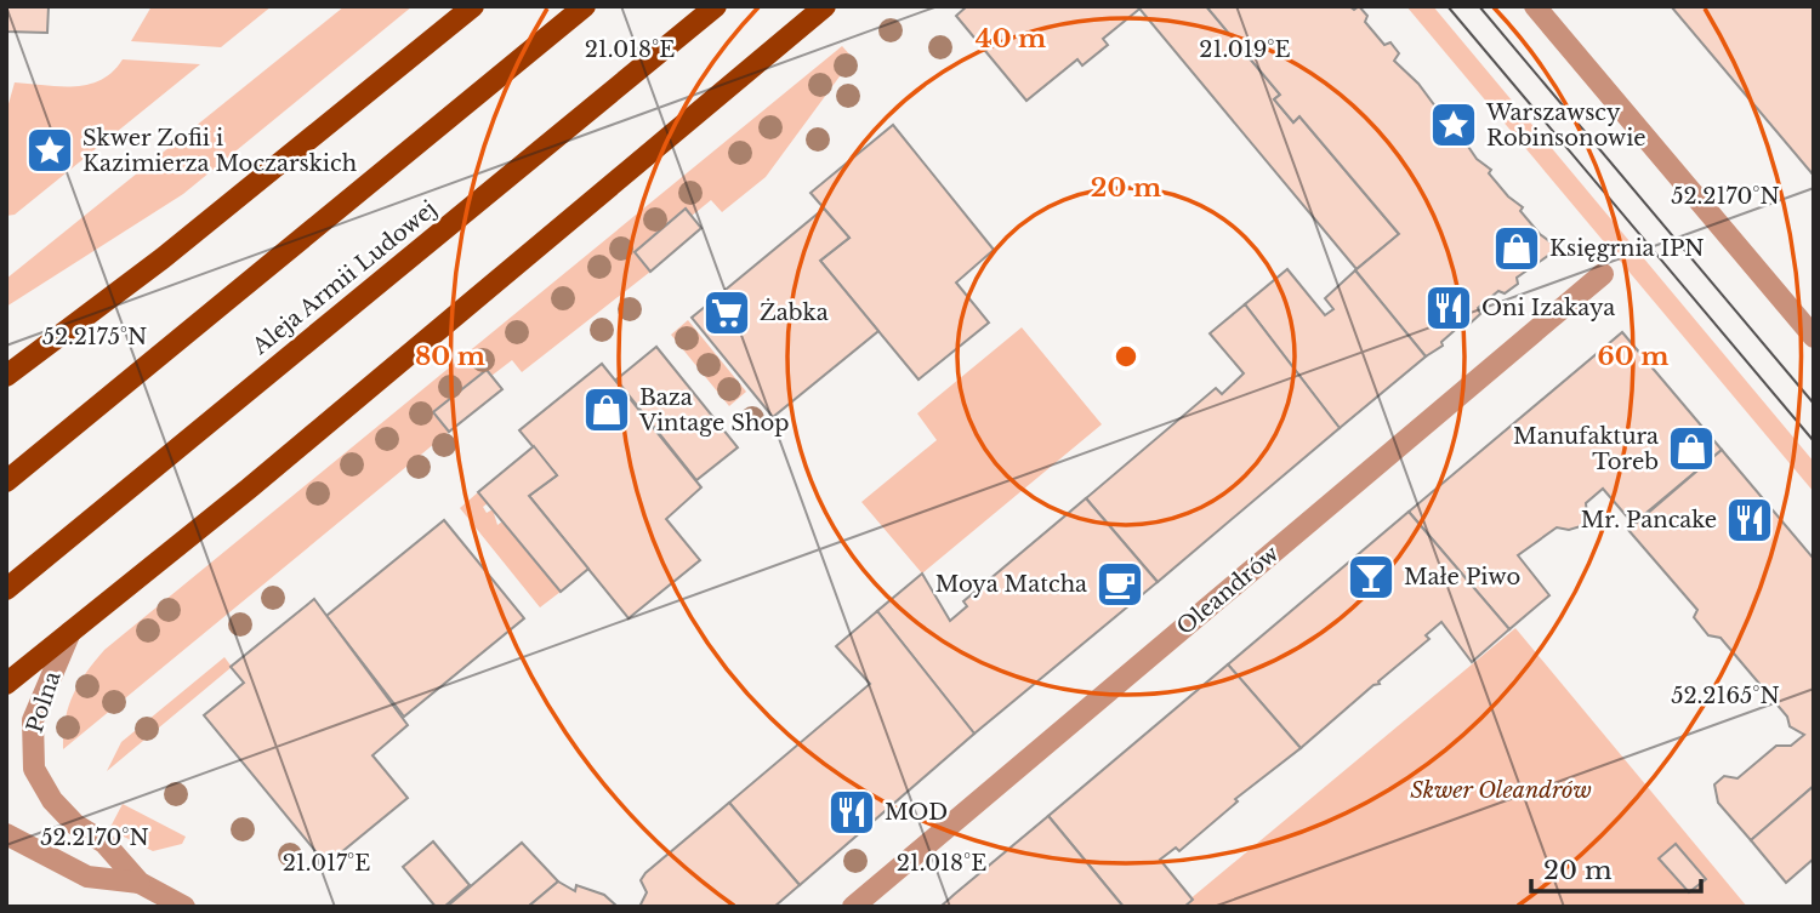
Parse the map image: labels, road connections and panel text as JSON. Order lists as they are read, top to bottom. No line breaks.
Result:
{"streets":{"main road":["Aleja Armii Ludowej"],"street":["Oleandrów","Polna"]},"parks":["Skwer Oleandrów"],"places":{"place":["Warszawscy Robinsonowie","Skwer Zofii i Kazimierza Moczarskich"],"shop":["Księgrnia IPN","Baza Vintage Shop","Manufaktura Toreb"],"restaurant":["Oni Izakaya","Mr. Pancake","MOD"],"supermarket":["Żabka"],"bar":["Małe Piwo"],"cafe":["Moya Matcha"]},"scale_bar":"20 m","coordinates":["21.018°E","21.019°E","52.2170°N","52.2175°N","52.2165°N","21.017°E"],"rings":["40 m","20 m","60 m","80 m"]}
